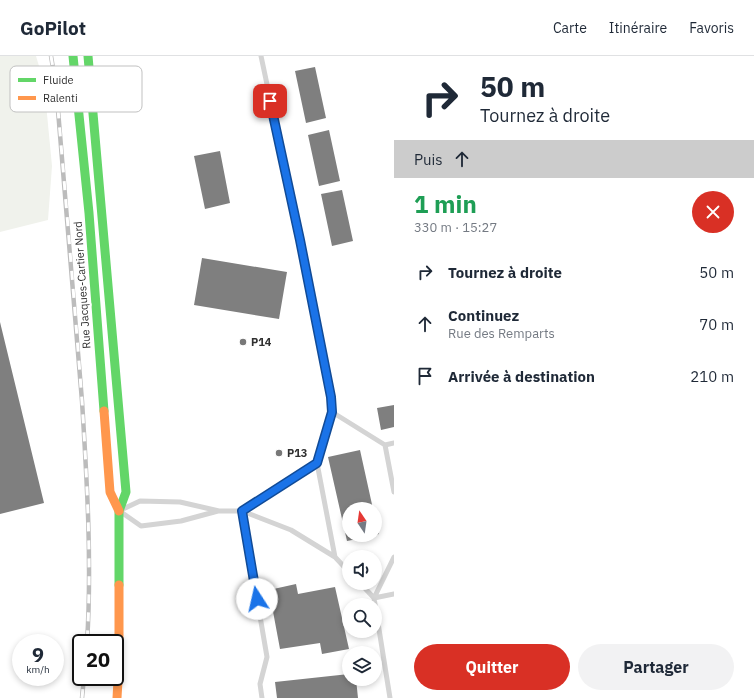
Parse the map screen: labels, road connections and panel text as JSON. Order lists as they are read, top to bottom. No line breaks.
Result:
{"streets":{"street":["Rue Jacques-Cartier Nord"]},"places":["P14","P13"],"legend":["Fluide","Ralenti"],"north":"top","page":{"header":"GoPilot","nav":["Carte","Itinéraire","Favoris"],"turn":["50 m","Tournez à droite"],"then":"Puis","heading":["1 min","330 m · 15:27"],"list":[{"name":"Tournez à droite","value":"50 m"},{"name":"Continuez","note":"Rue des Remparts","value":"70 m"},{"name":"Arrivée à destination","value":"210 m"}],"speed":"9 km/h","limit":"20","buttons":["Quitter","Partager"]}}
